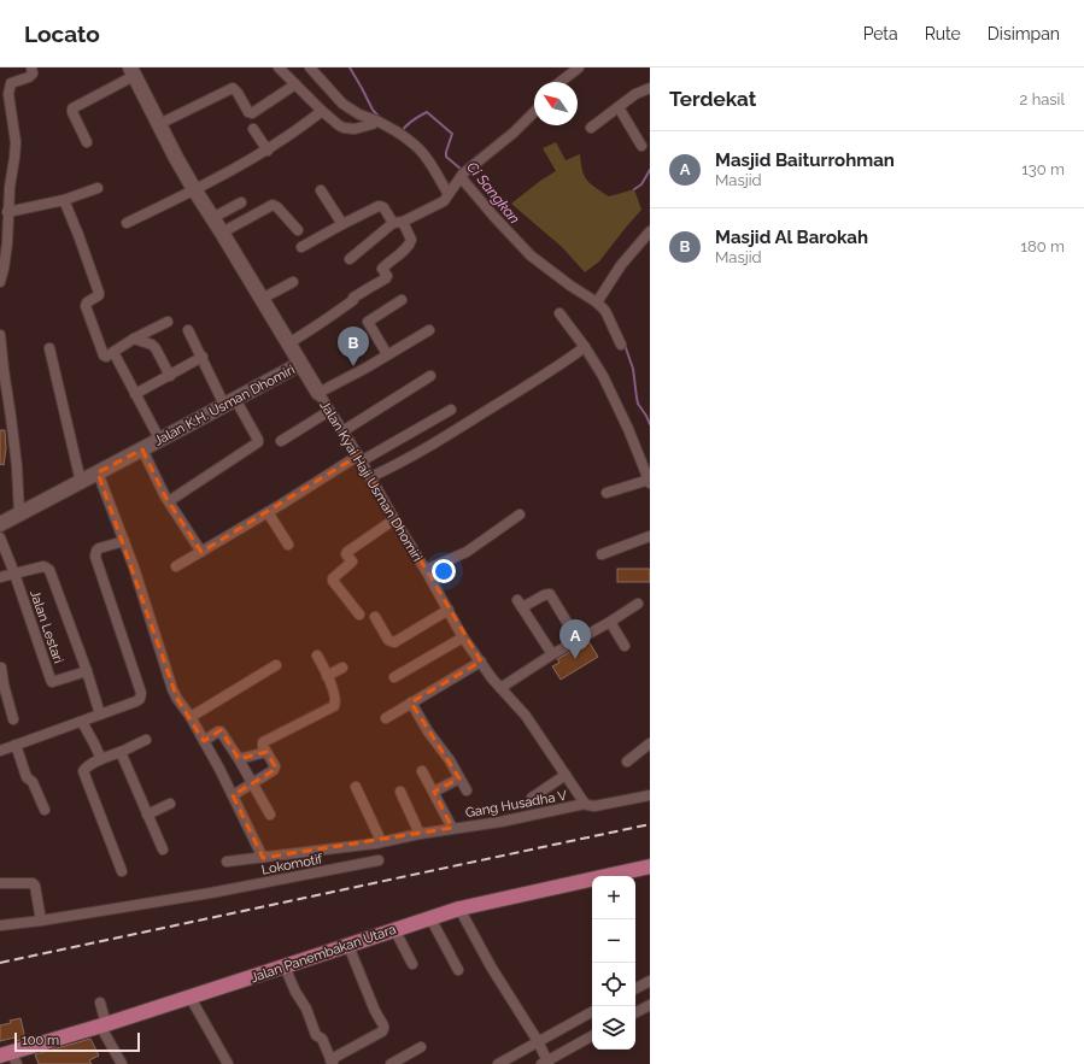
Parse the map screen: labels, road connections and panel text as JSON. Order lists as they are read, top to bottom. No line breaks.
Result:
{"streets":{"main road":["Jalan K.H. Usman Dhomiri","Jalan Kyai Haji Usman Dhomiri","Jalan Panembakan Utara"],"street":["Jalan Lestari","Gang Husadha V","Lokomotif"]},"crossings":[["Jalan K.H. Usman Dhomiri","Jalan Kyai Haji Usman Dhomiri"],["Jalan Kyai Haji Usman Dhomiri","Gang Husadha V"]],"water":["Ci Sangkan"],"scale_bar":"100 m","north":"top left","page":{"header":"Locato","nav":["Peta","Rute","Disimpan"],"heading":["Terdekat","2 hasil"],"list":[{"mark":"A","name":"Masjid Baiturrohman","note":"Masjid","value":"130 m"},{"mark":"B","name":"Masjid Al Barokah","note":"Masjid","value":"180 m"}],"pins":["B","A"],"map_buttons":["+","−"],"scale":"100 m"}}
